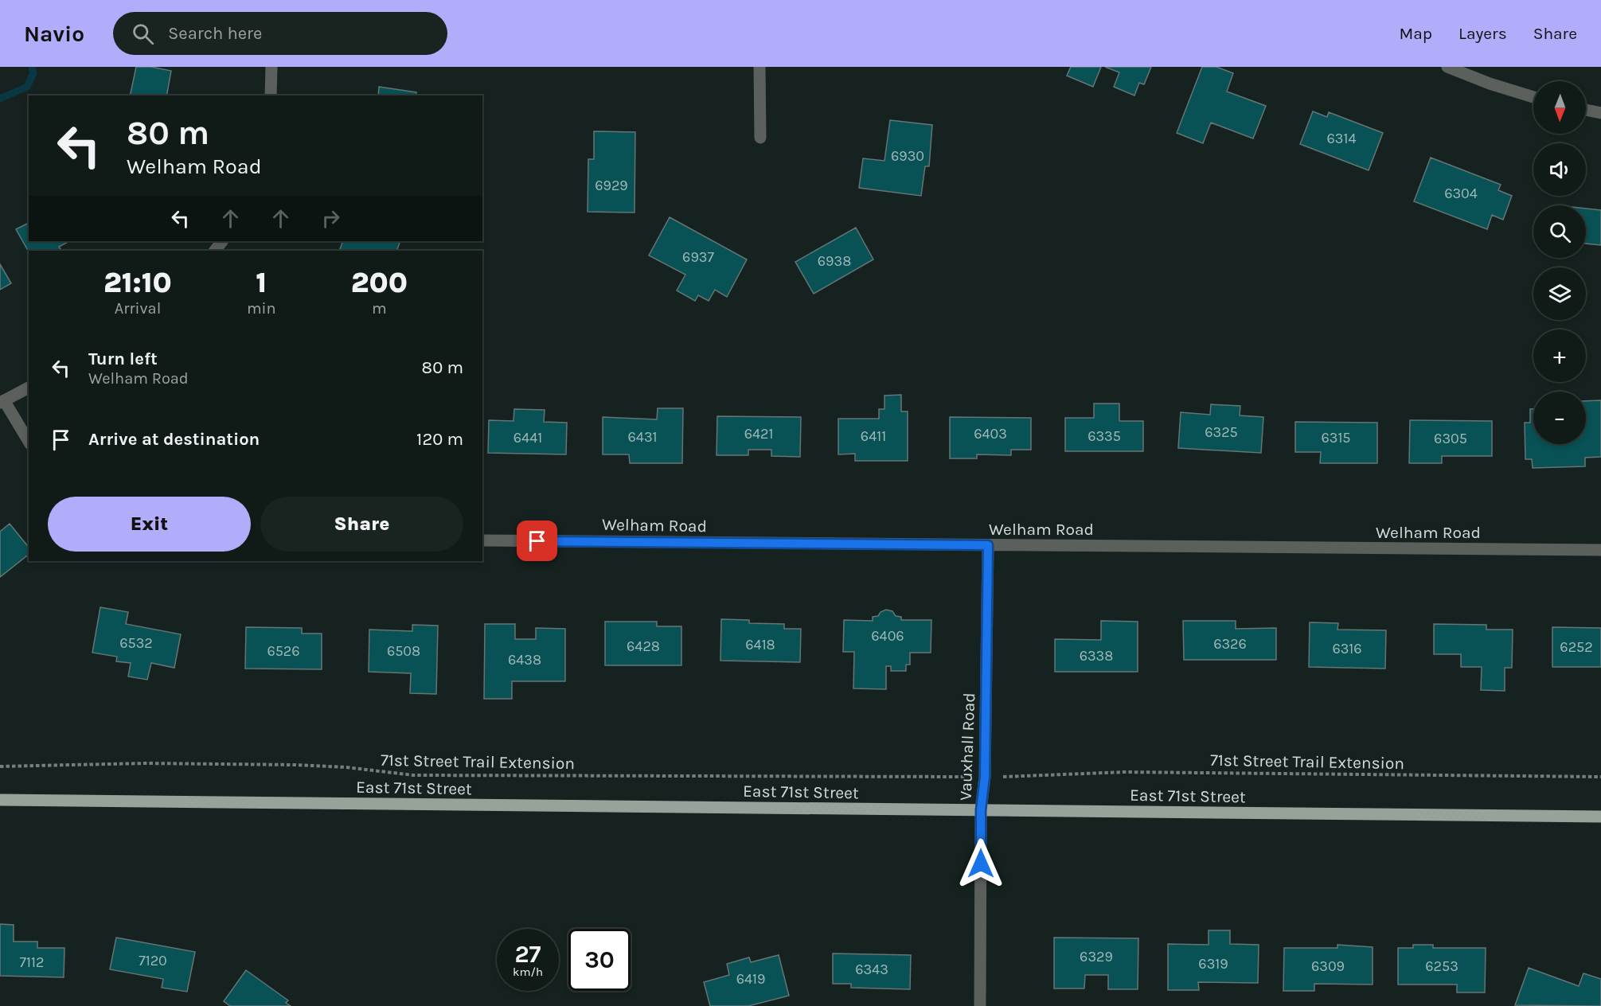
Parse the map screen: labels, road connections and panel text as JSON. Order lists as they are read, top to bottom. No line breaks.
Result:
{"streets":{"main road":["East 71st Street"],"street":["Welham Road","Vauxhall Road"],"path":["71st Street Trail Extension"]},"crossings":[["Welham Road","Vauxhall Road"],["Vauxhall Road","East 71st Street"]],"house_numbers":["6314","6930","6929","6304","6937","6938","6325","6421","6403","6411","6335","6431","6441","6315","6305","6406","6532","6326","6418","6428","6252","6316","6526","6508","6338","6438","6329","7120","7112","6319","6309","6253","6343","6419"],"north":"bottom","page":{"header":"Navio","search":"Search here","nav":["Map","Layers","Share"],"map_buttons":["+","−"],"turn":["80 m","Welham Road"],"eta":["21:10","Arrival","1","min","200","m"],"list":[{"name":"Turn left","note":"Welham Road","value":"80 m"},{"name":"Arrive at destination","value":"120 m"}],"buttons":["Exit","Share"],"speed":"27 km/h","limit":"30"}}
